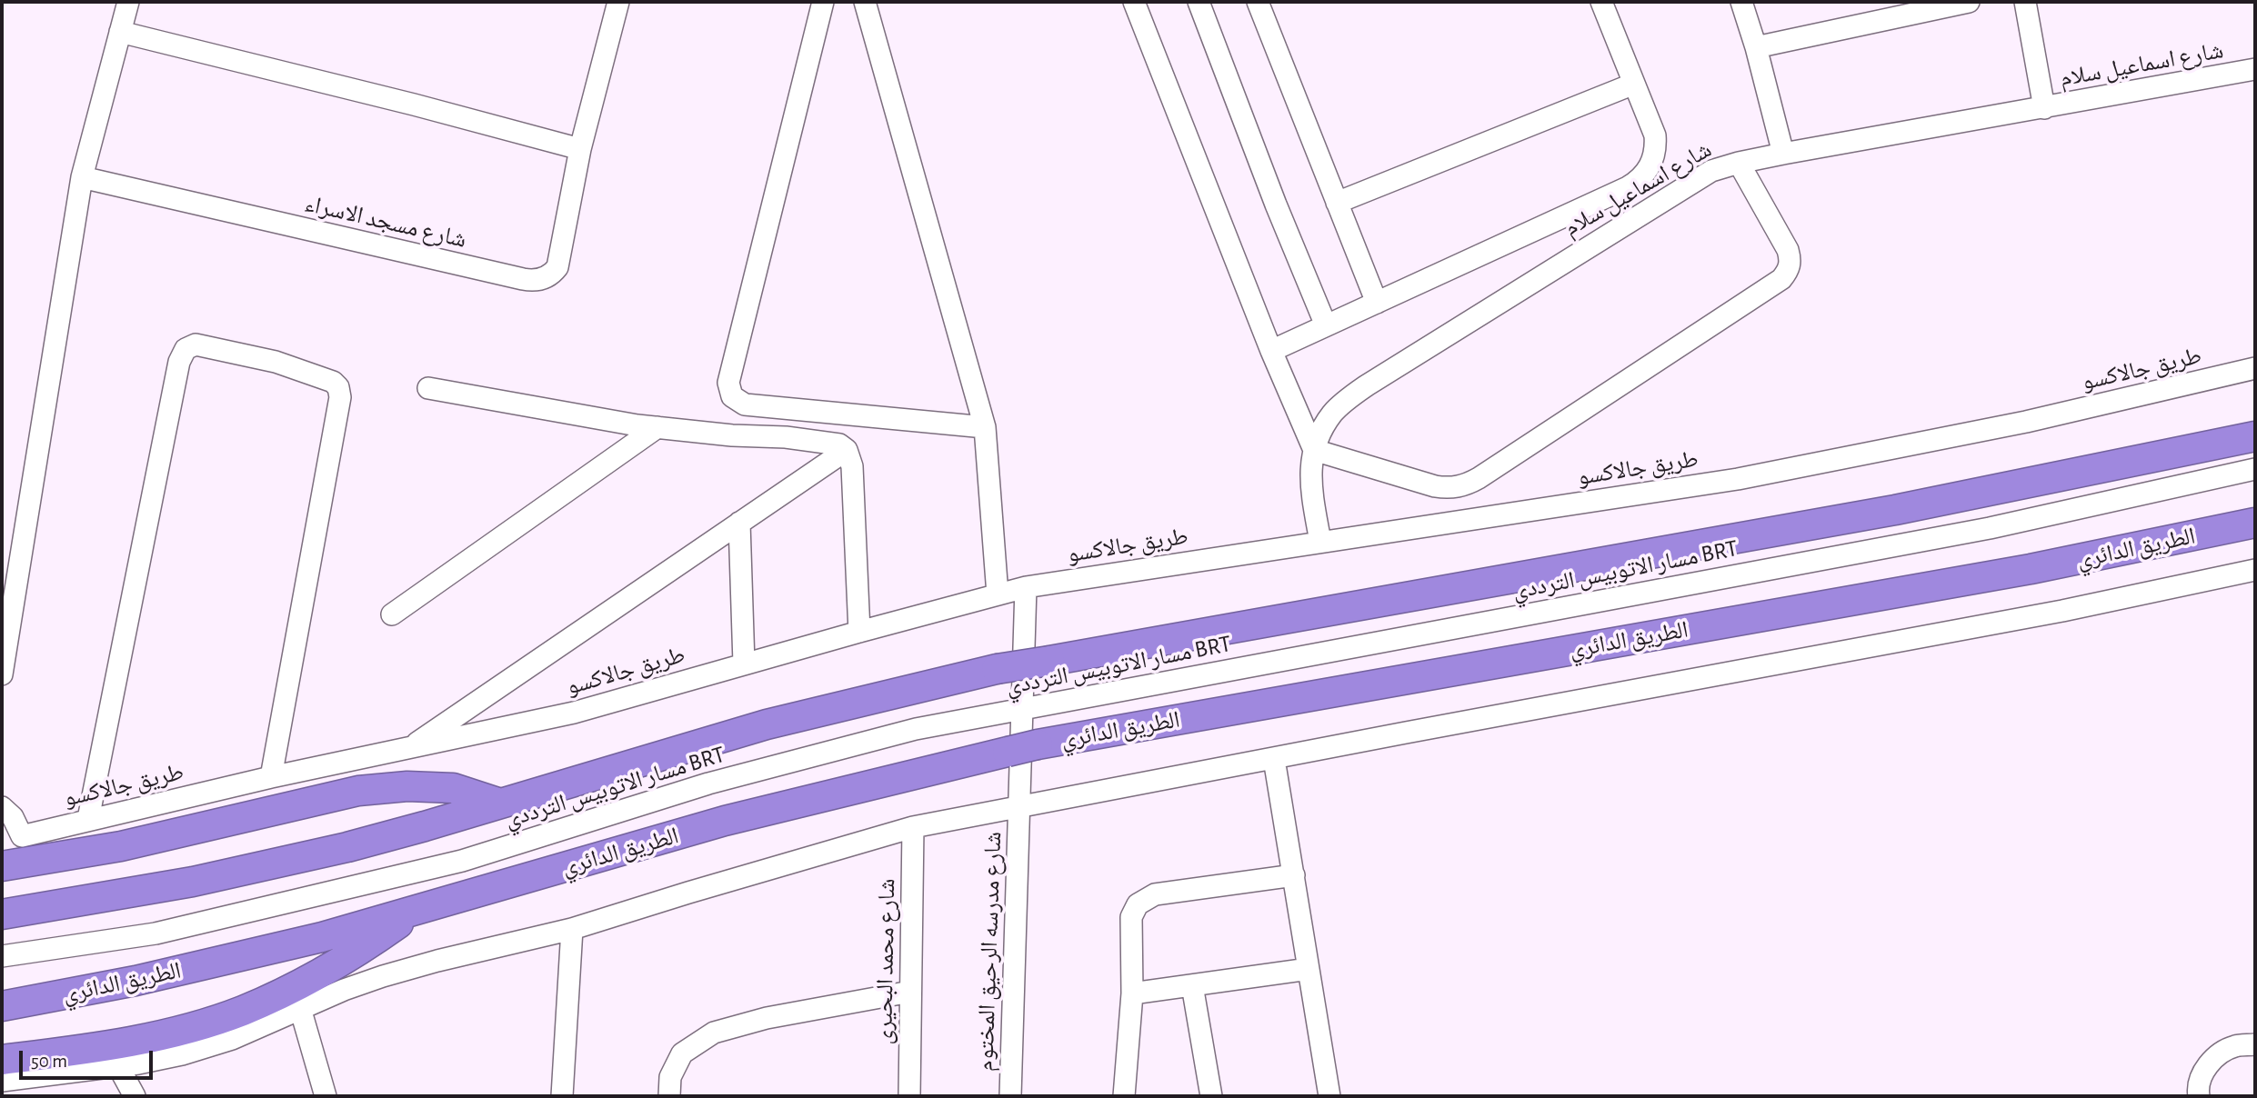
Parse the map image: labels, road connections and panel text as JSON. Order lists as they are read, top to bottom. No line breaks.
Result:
{"streets":{"highway":["الطريق الدائري"],"street":["شارع اسماعيل سلام","شارع مسجد الاسراء","طريق جالاكسو","مسار الاتوبيس الترددي BRT","شارع مدرسه الرحيق المختوم","شارع محمد البحيرى"]},"crossings":[["شارع اسماعيل سلام","طريق جالاكسو"],["طريق جالاكسو","شارع مدرسه الرحيق المختوم"]],"scale_bar":"50 m"}
